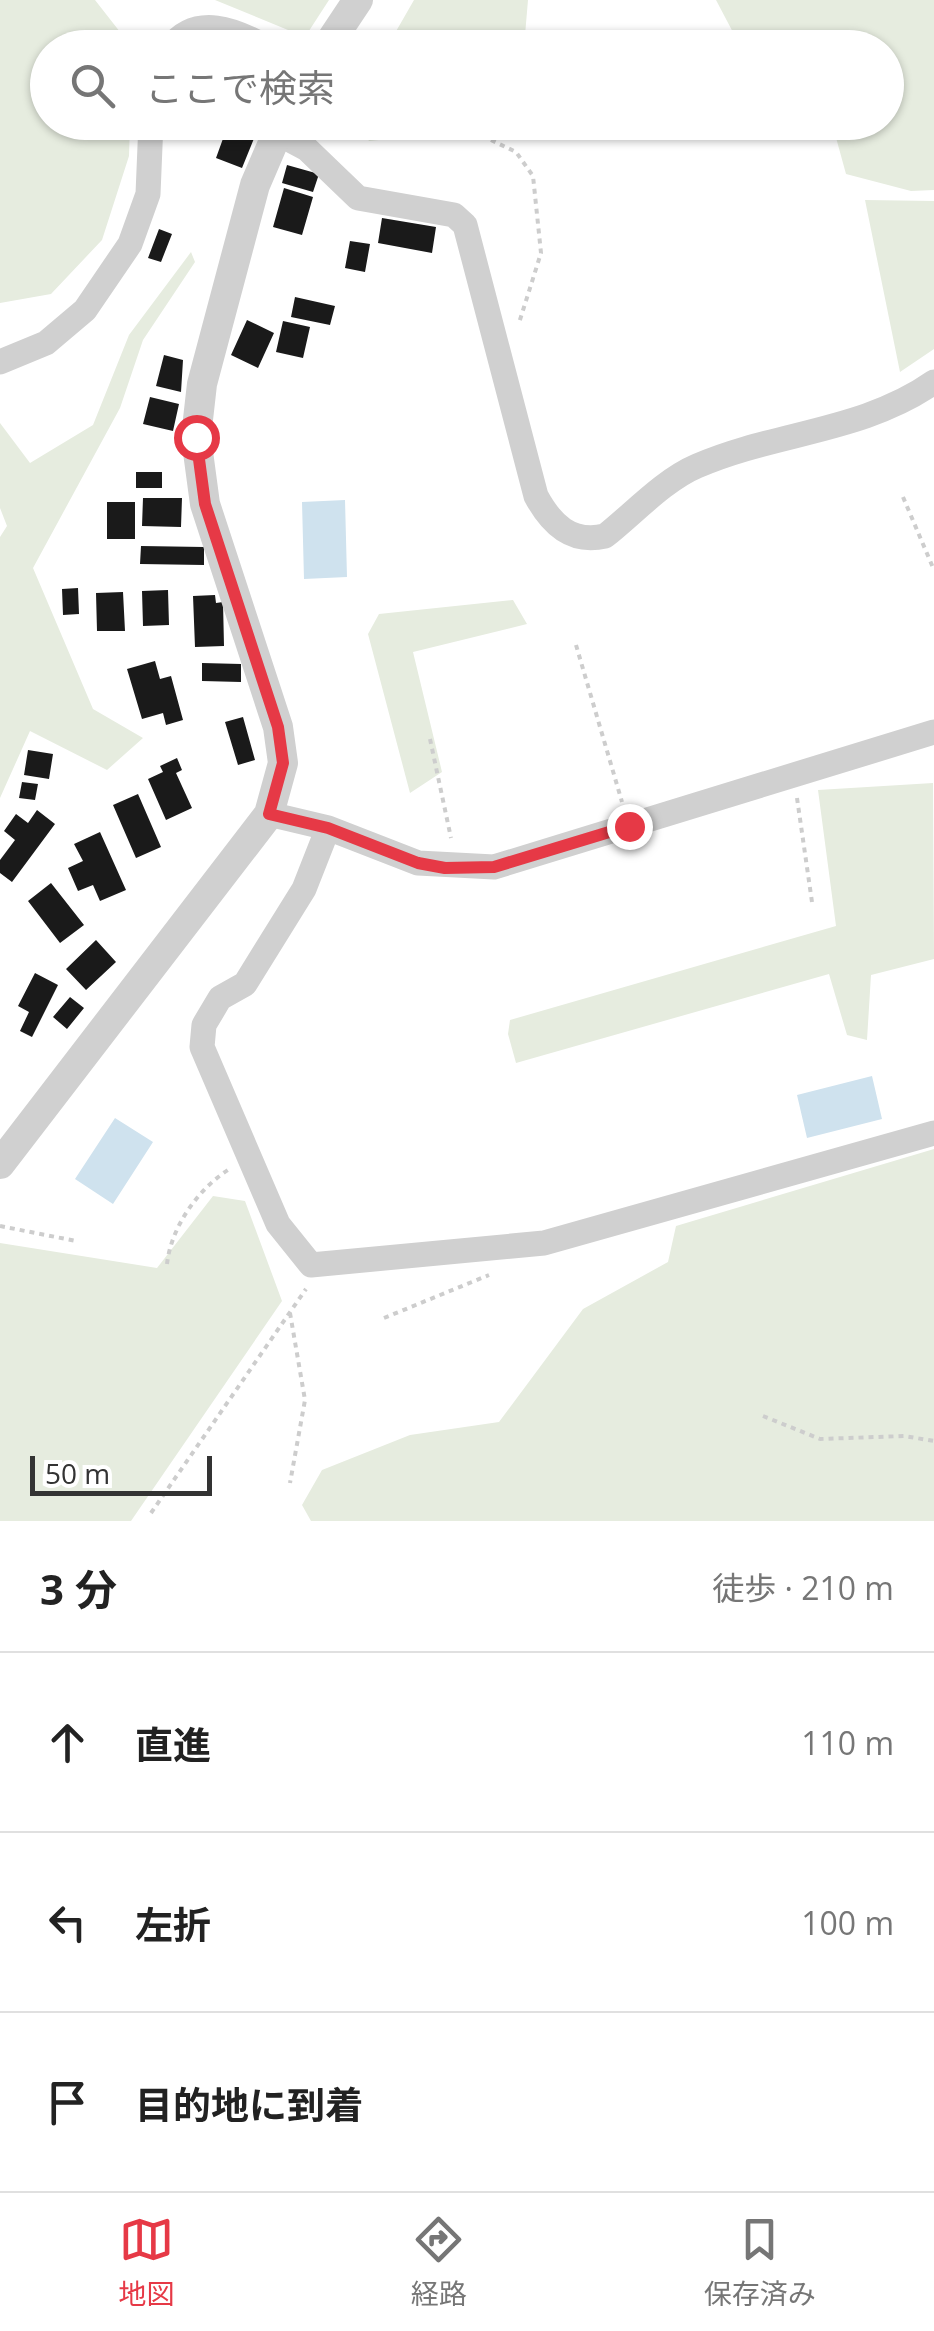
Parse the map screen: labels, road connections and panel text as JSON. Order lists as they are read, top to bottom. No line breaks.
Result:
{"scale_bar":"50 m","page":{"search":"ここで検索","scale":"50 m","heading":["3 分","徒歩 · 210 m"],"list":[["直進","110 m"],["左折","100 m"],"目的地に到着"],"nav":["地図","経路","保存済み"]}}
